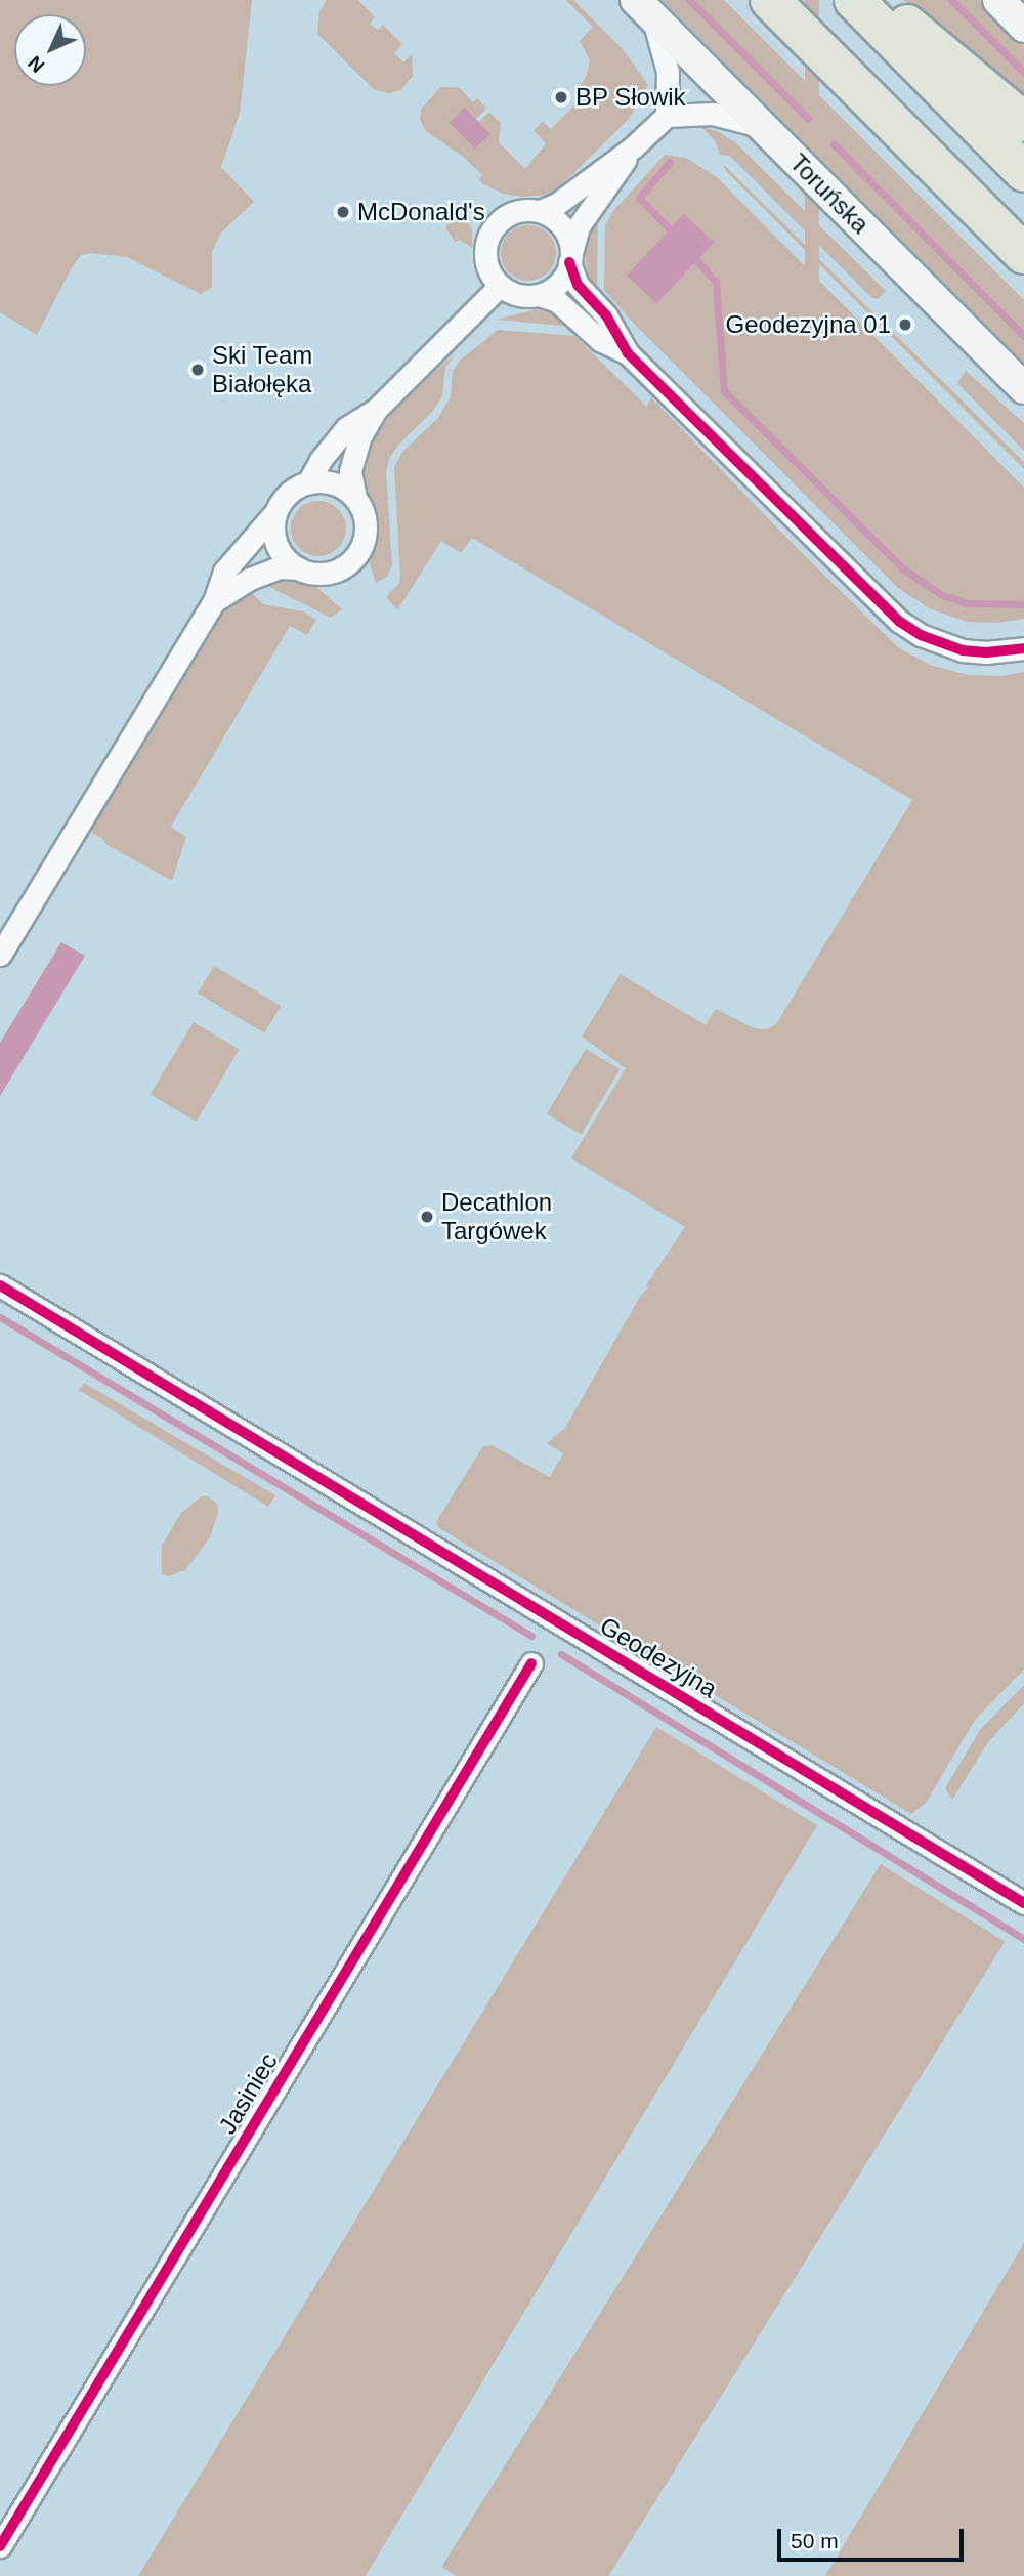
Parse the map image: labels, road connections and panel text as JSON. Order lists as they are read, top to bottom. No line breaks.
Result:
{"streets":{"main road":["Toruńska"],"street":["Geodezyjna","Jasiniec"]},"places":["BP Słowik","McDonald's","Geodezyjna 01","Ski Team Białołęka","Decathlon Targówek"],"scale_bar":"50 m","north":"bottom left"}
